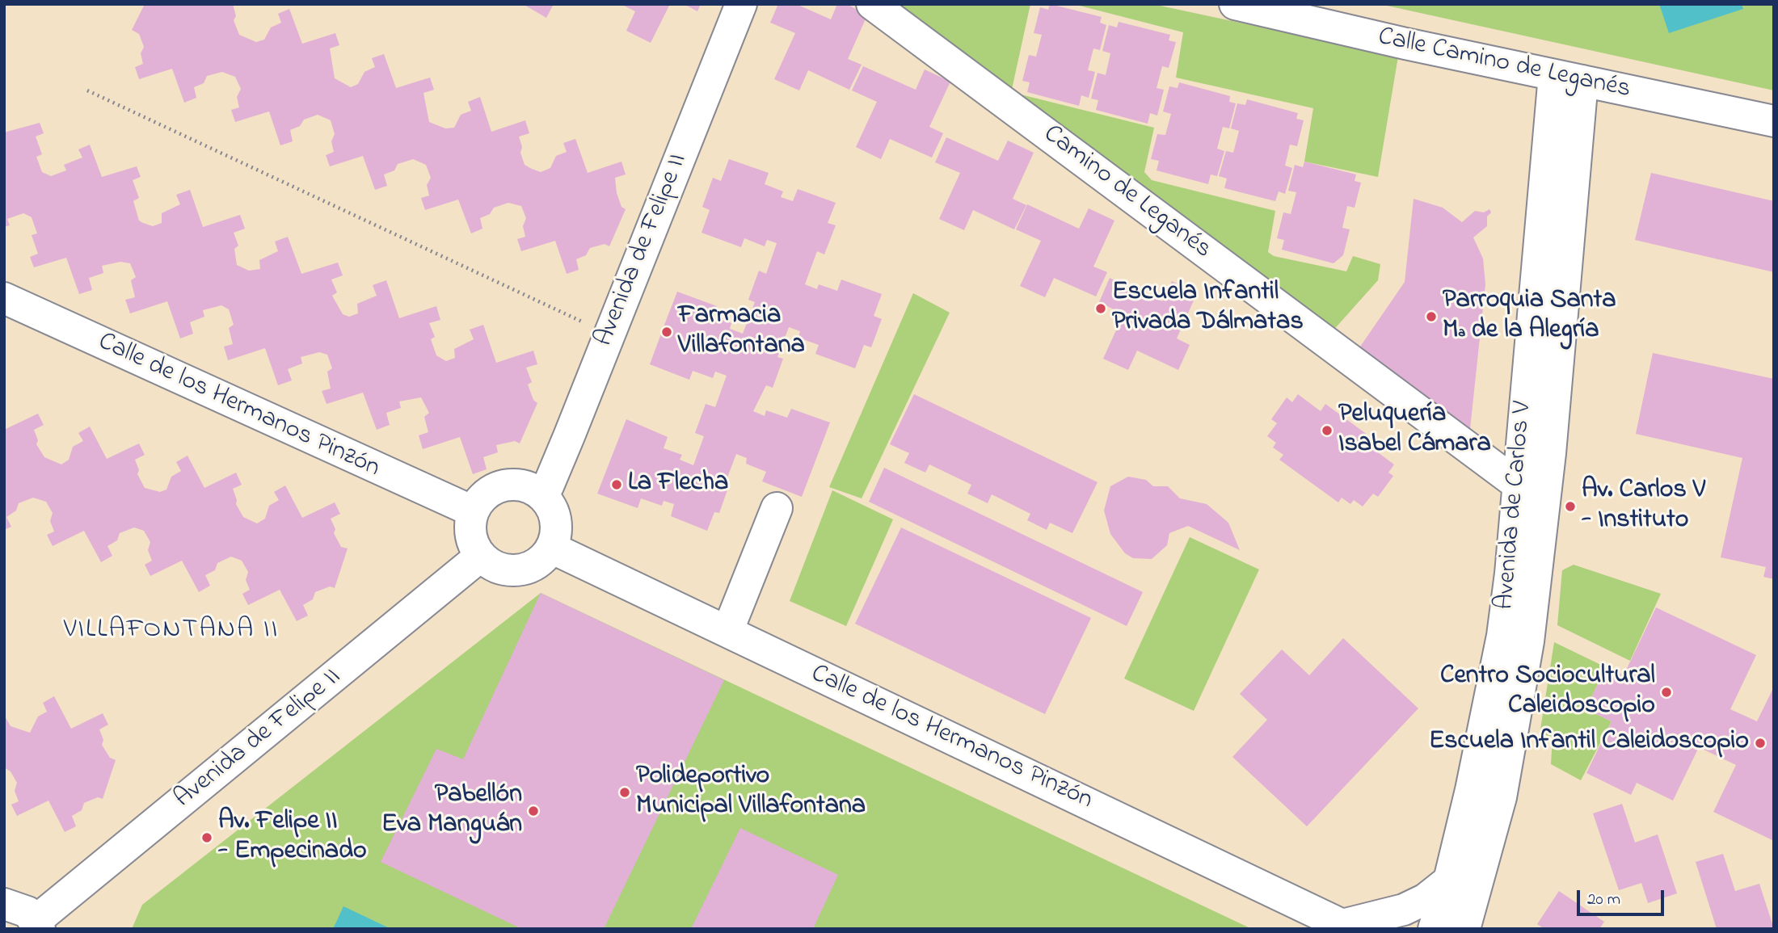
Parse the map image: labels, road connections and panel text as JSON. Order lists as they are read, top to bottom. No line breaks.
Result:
{"streets":{"street":["Calle Camino de Leganés","Camino de Leganés","Avenida de Felipe II","Calle de los Hermanos Pinzón","Avenida de Carlos V"]},"crossings":[["Calle Camino de Leganés","Avenida de Carlos V"],["Camino de Leganés","Avenida de Carlos V"],["Avenida de Felipe II","Calle de los Hermanos Pinzón"]],"districts":["VILLAFONTANA II"],"places":["Escuela Infantil Privada Dálmatas","Parroquia Santa Mª de la Alegría","Farmacia Villafontana","Peluquería Isabel Cámara","La Flecha","Av. Carlos V - Instituto","Centro Sociocultural Caleidoscopio","Escuela Infantil Caleidoscopio","Polideportivo Municipal Villafontana","Pabellón Eva Manguán","Av. Felipe II - Empecinado"],"scale_bar":"20 m"}
